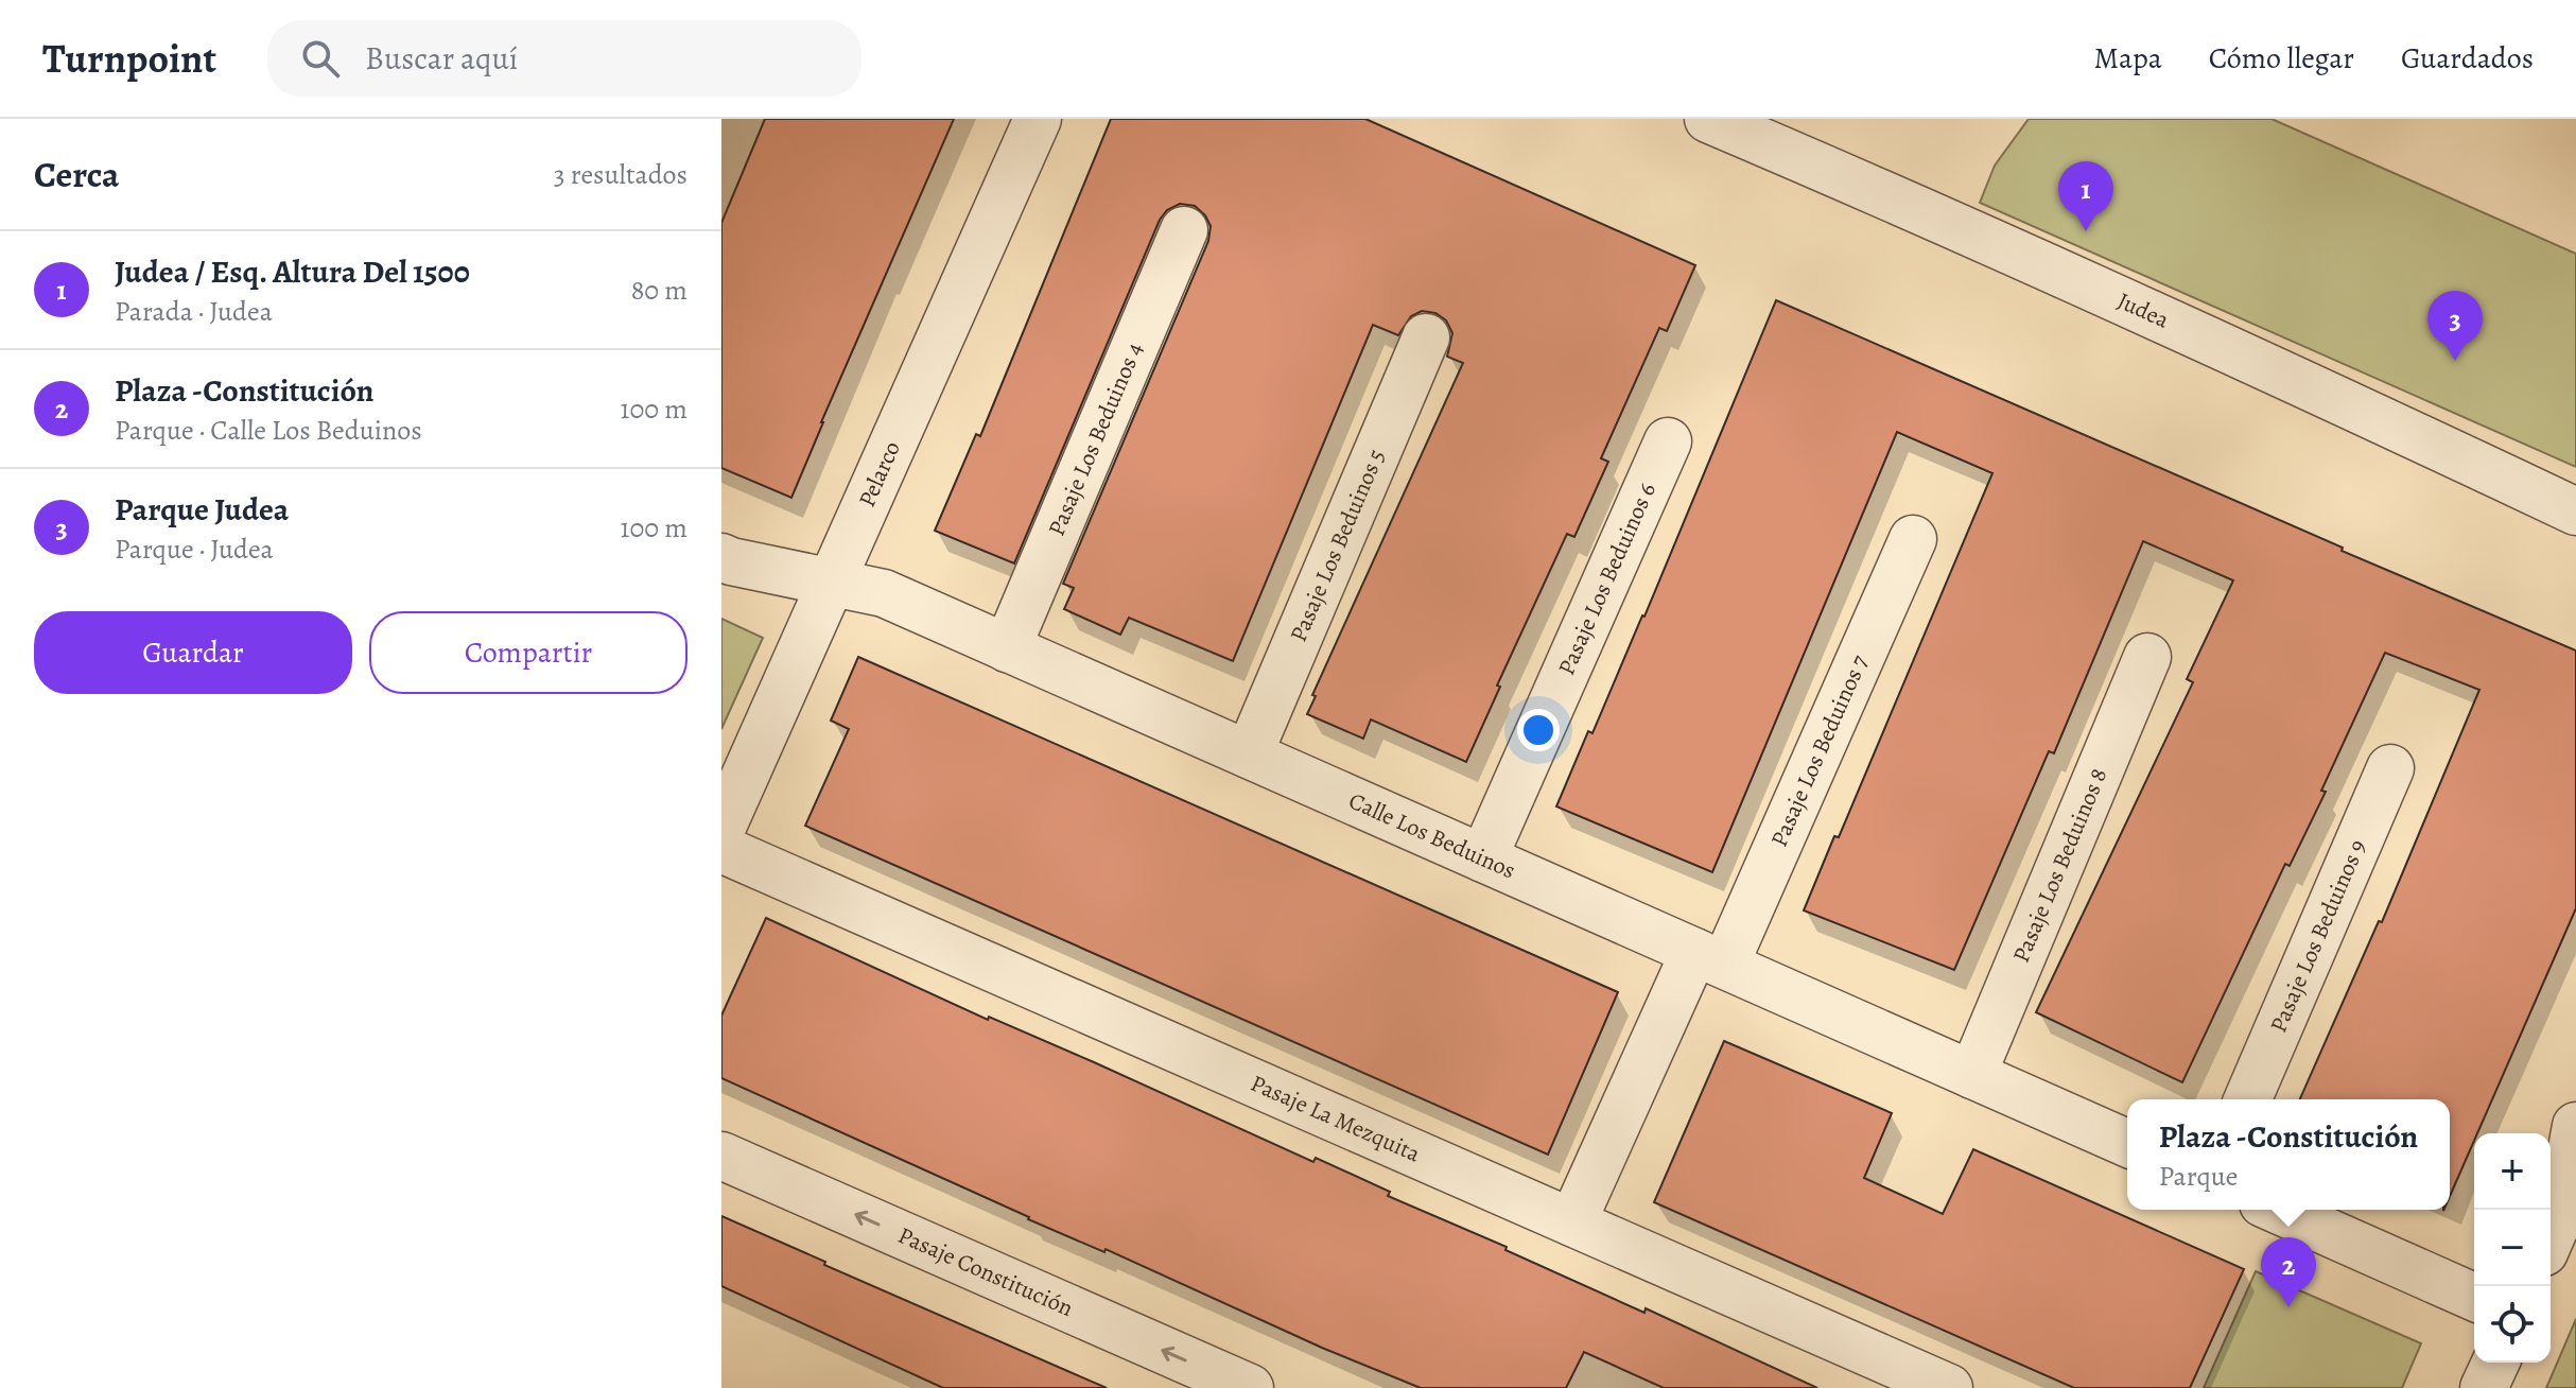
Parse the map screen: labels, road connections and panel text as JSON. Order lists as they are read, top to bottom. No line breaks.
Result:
{"streets":{"street":["Judea","Pasaje Los Beduinos 4","Pelarco","Pasaje Los Beduinos 5","Pasaje Los Beduinos 6","Pasaje Los Beduinos 7","Calle Los Beduinos","Pasaje Los Beduinos 8","Pasaje Los Beduinos 9","Pasaje La Mezquita","Pasaje Constitución"]},"crossings":[["Pasaje Los Beduinos 4","Calle Los Beduinos"],["Pelarco","Calle Los Beduinos"],["Pasaje Los Beduinos 5","Calle Los Beduinos"],["Pasaje Los Beduinos 6","Calle Los Beduinos"],["Pasaje Los Beduinos 7","Calle Los Beduinos"],["Pasaje Los Beduinos 7","Pasaje La Mezquita"],["Calle Los Beduinos","Pasaje Los Beduinos 8"]],"one_way":["Pasaje Constitución"],"page":{"header":"Turnpoint","search":"Buscar aquí","nav":["Mapa","Cómo llegar","Guardados"],"heading":["Cerca","3 resultados"],"pins":["1","3","2"],"list":[{"mark":"1","name":"Judea / Esq. Altura Del 1500","note":"Parada · Judea","value":"80 m"},{"mark":"2","name":"Plaza -Constitución","note":"Parque · Calle Los Beduinos","value":"100 m"},{"mark":"3","name":"Parque Judea","note":"Parque · Judea","value":"100 m"}],"buttons":["Guardar","Compartir"],"popup":["Plaza -Constitución","Parque"],"map_buttons":["+","−"]}}
